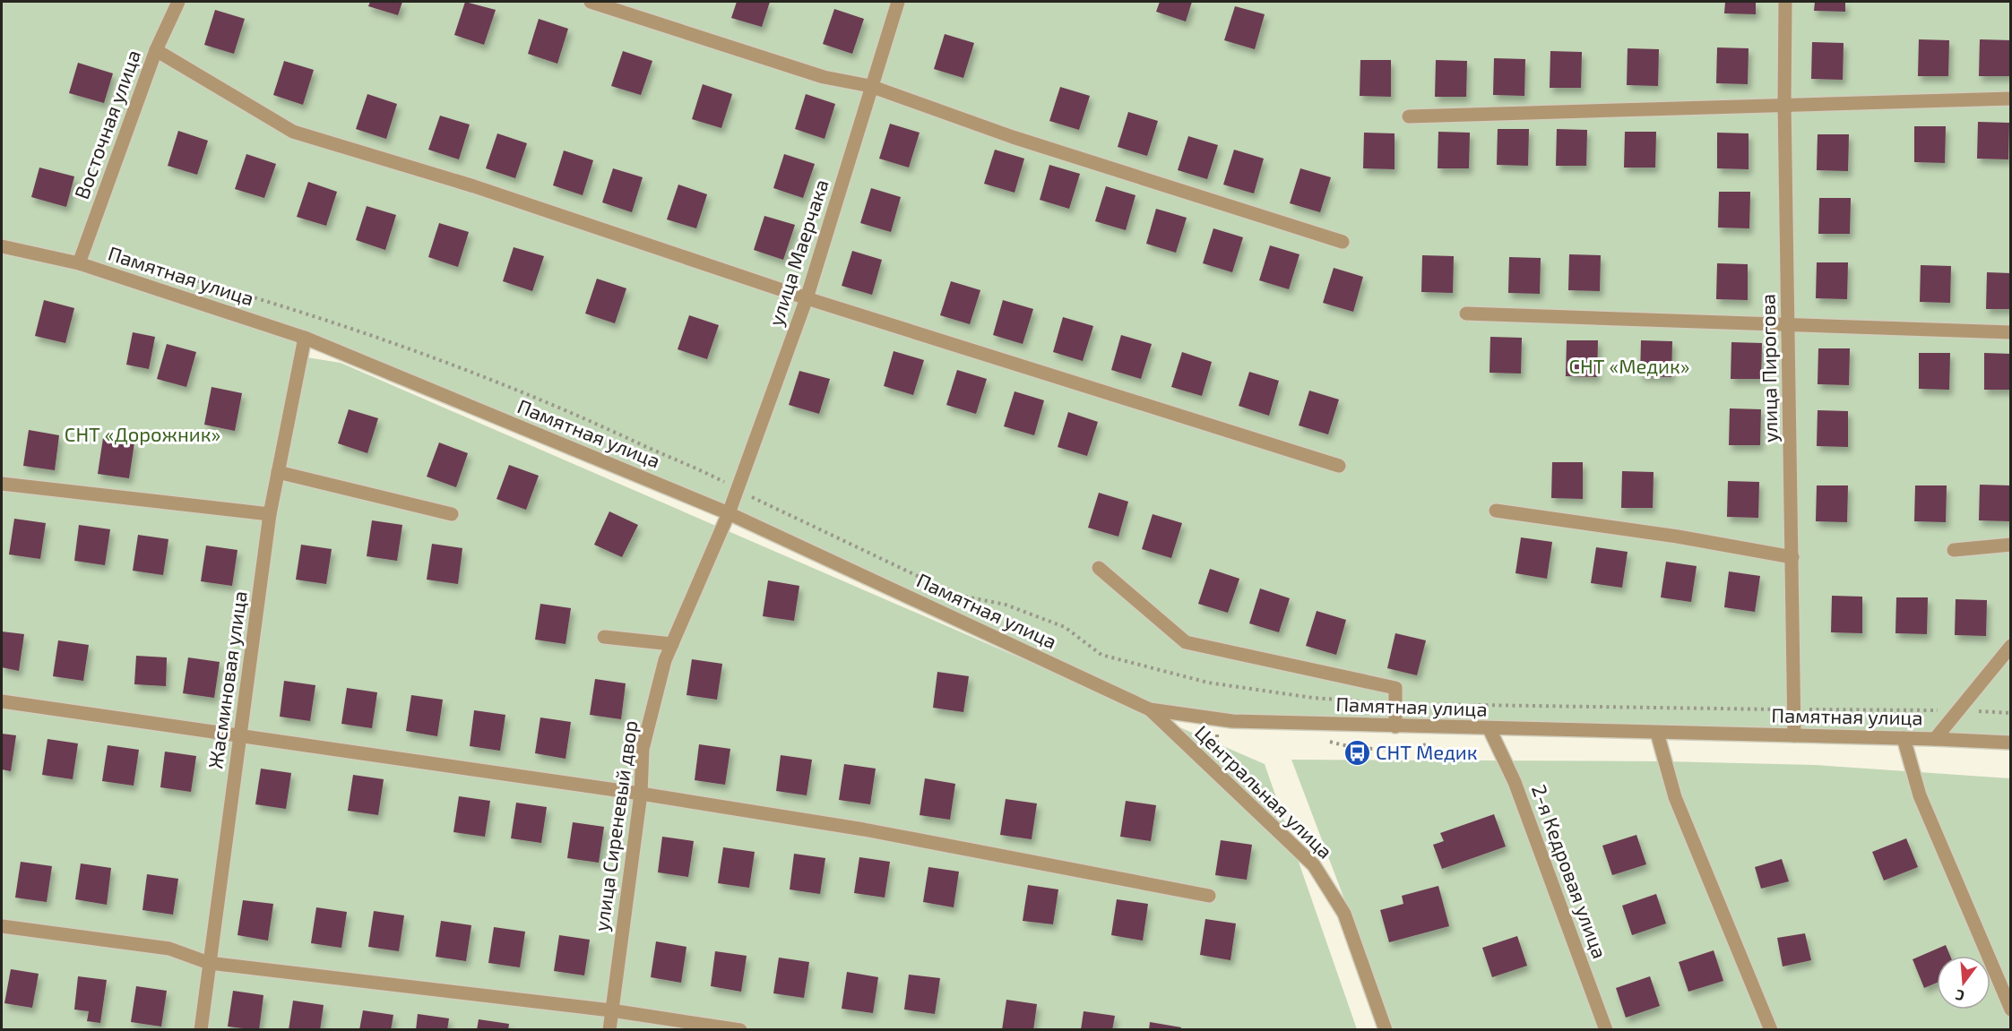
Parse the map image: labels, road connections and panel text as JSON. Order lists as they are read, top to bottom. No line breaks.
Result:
{"streets":{"street":["Восточная улица","улица Маерчака","Памятная улица","улица Пирогова","Жасминовая улица","Центральная улица","улица Сиреневый двор","2-я Кедровая улица"]},"crossings":[["Восточная улица","Памятная улица"],["улица Маерчака","Памятная улица"],["улица Маерчака","улица Сиреневый двор"],["Памятная улица","улица Пирогова"],["Памятная улица","Жасминовая улица"],["Памятная улица","Центральная улица"],["Памятная улица","улица Сиреневый двор"],["Памятная улица","2-я Кедровая улица"]],"parks":["СНТ «Медик»","СНТ «Дорожник»"],"places":{"bus stop":["СНТ Медик"]},"north":"bottom"}
